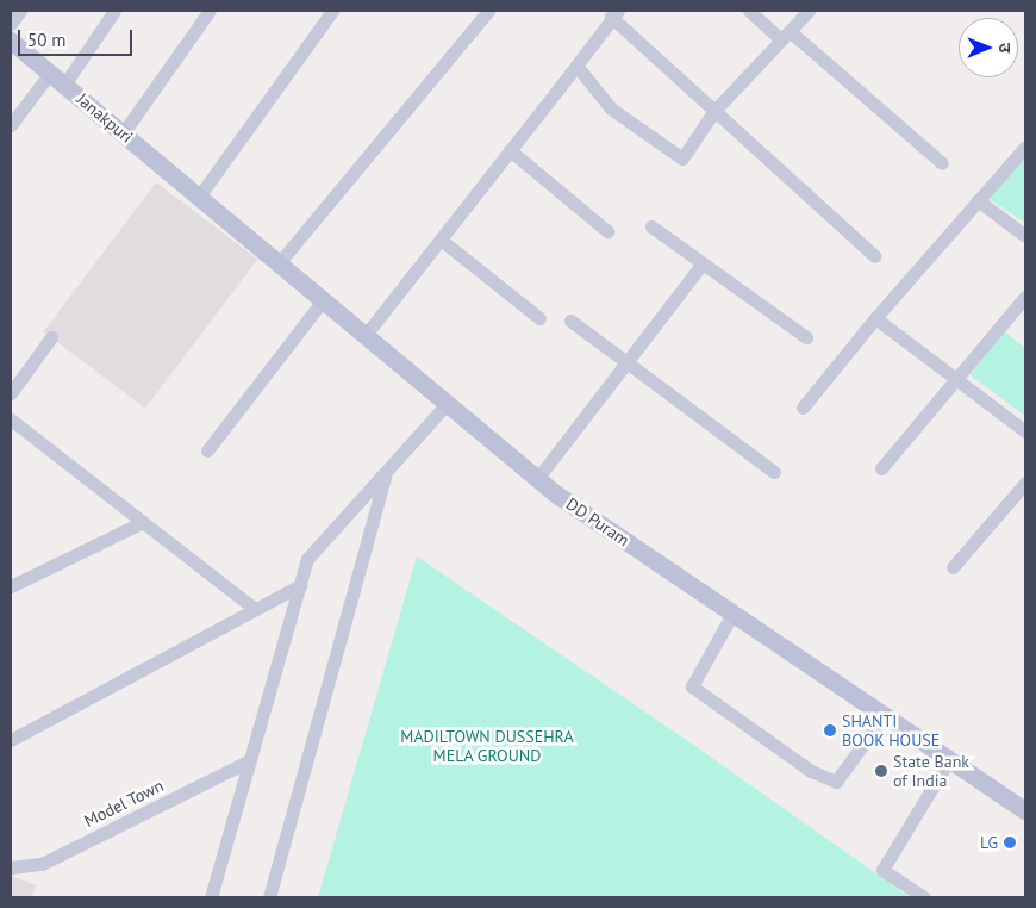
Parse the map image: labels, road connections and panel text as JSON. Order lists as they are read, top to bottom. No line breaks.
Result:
{"streets":{"street":["Janakpuri","DD Puram","Model Town"]},"crossings":[["Janakpuri","DD Puram"]],"parks":["MADILTOWN DUSSEHRA MELA GROUND"],"places":["SHANTI BOOK HOUSE","State Bank of India","LG"],"scale_bar":"50 m","north":"right"}
